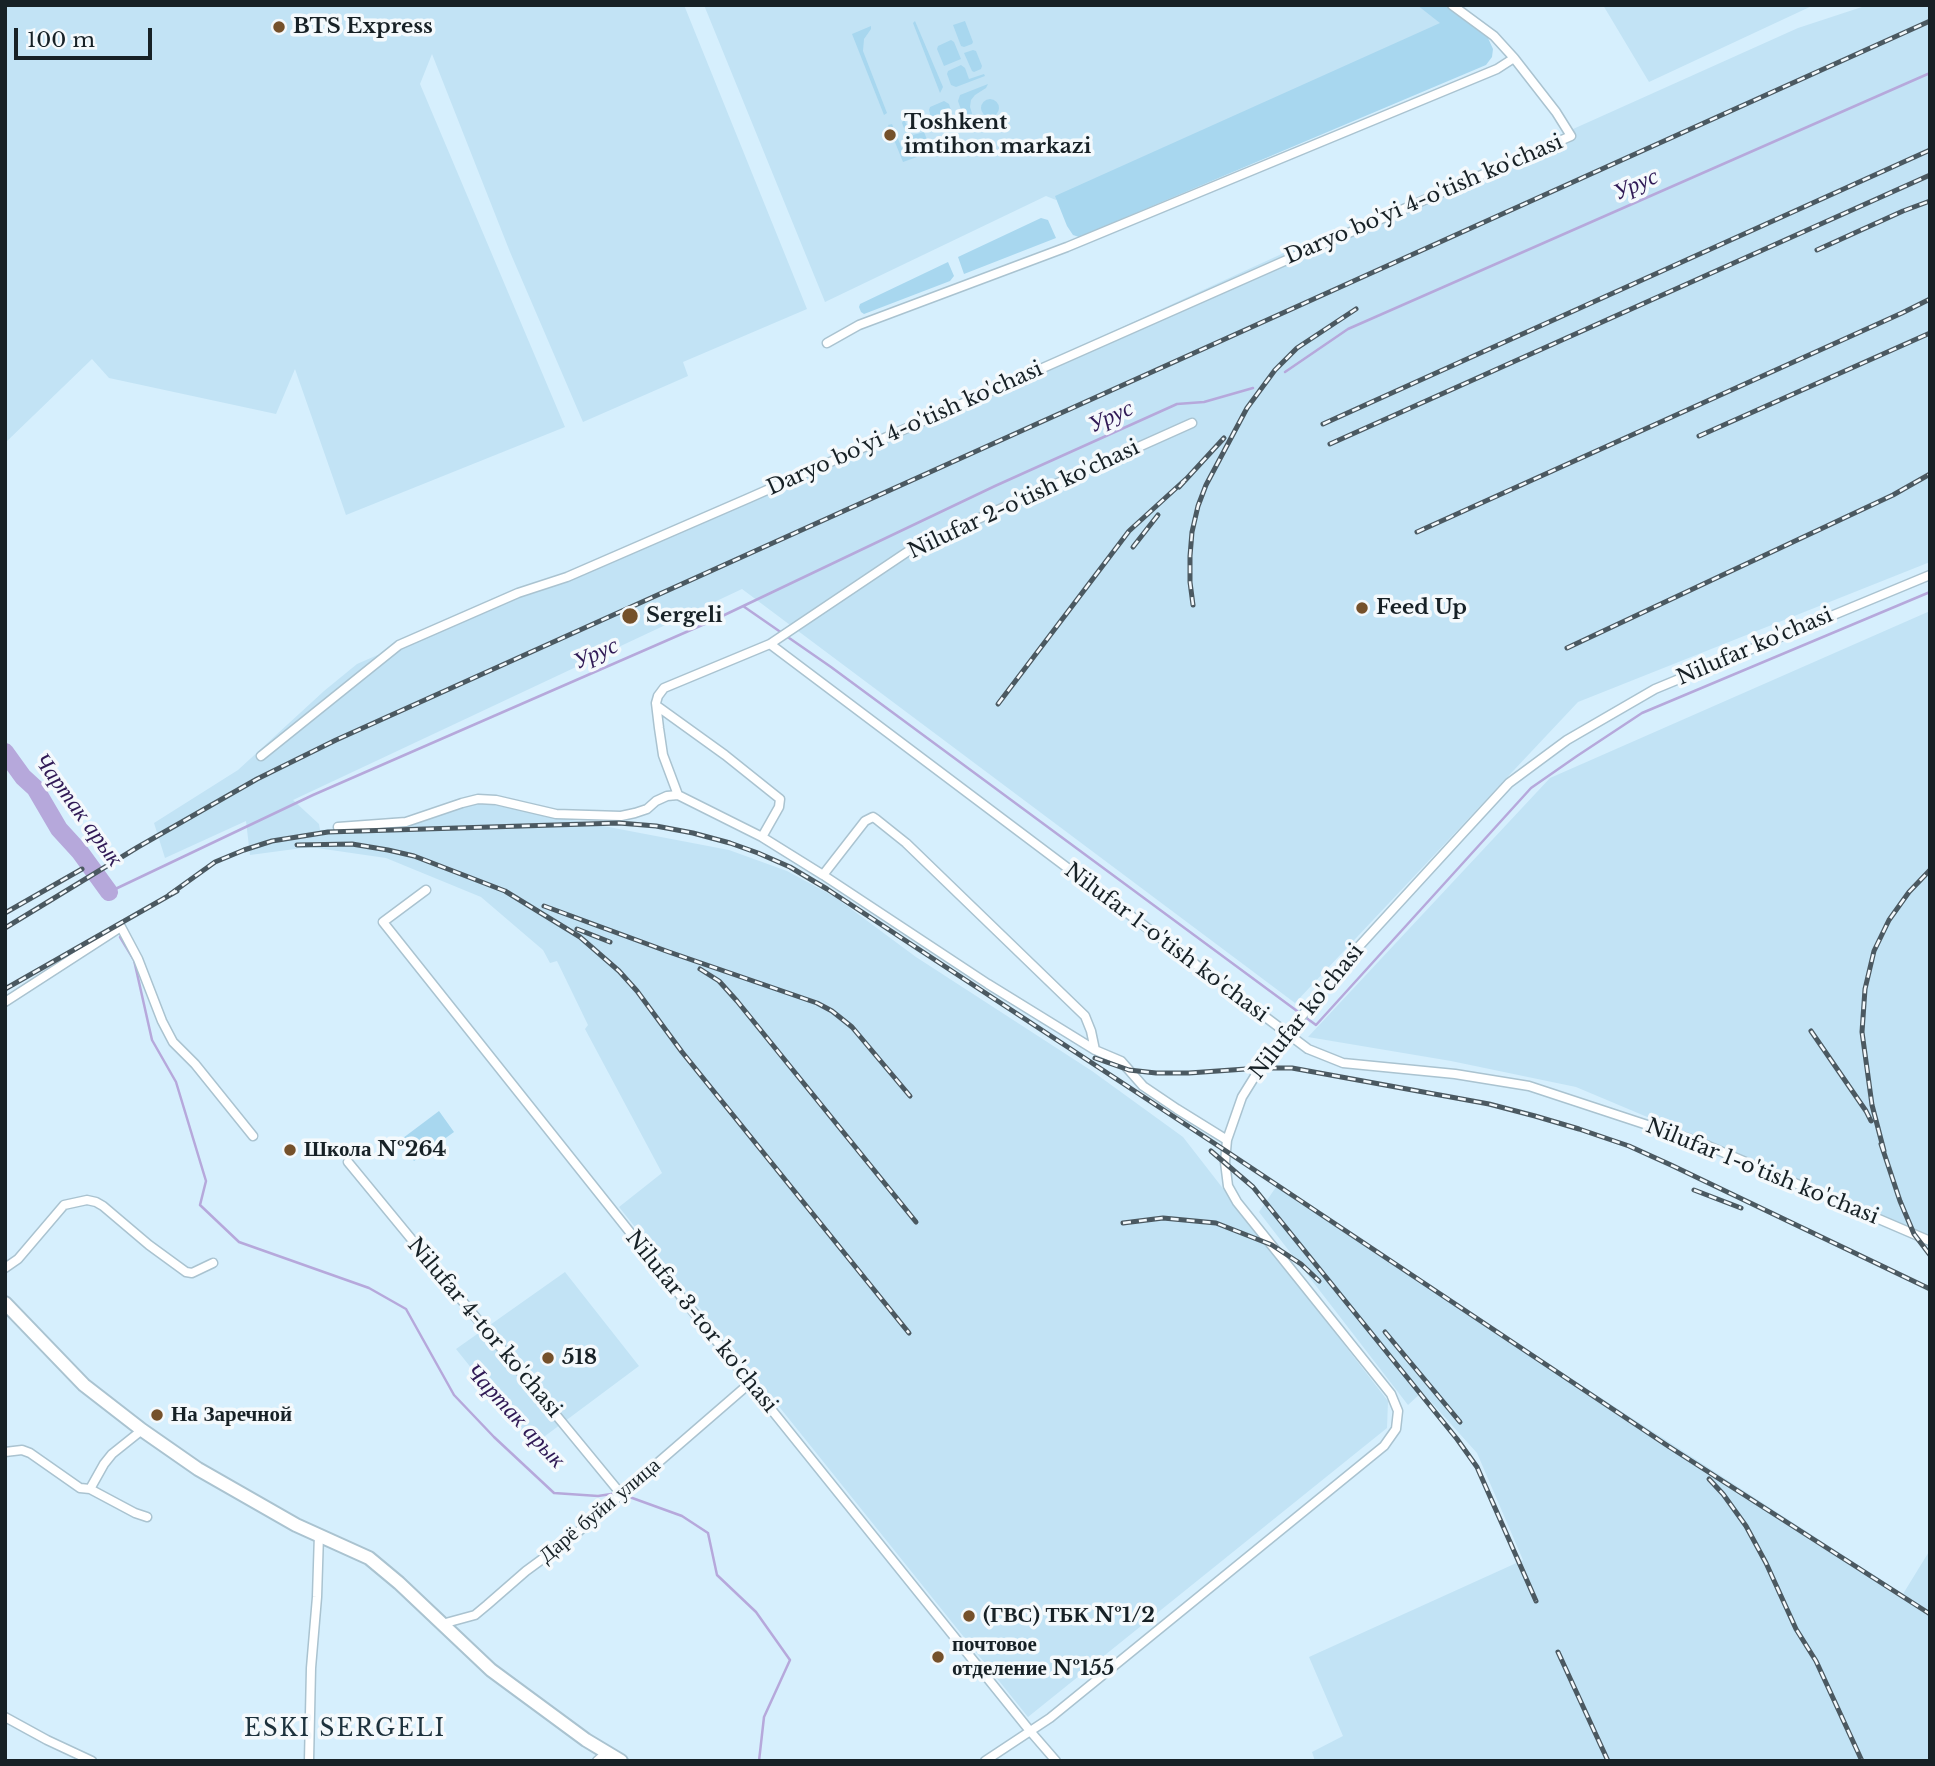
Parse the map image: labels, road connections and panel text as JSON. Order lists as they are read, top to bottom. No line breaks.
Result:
{"streets":{"street":["Daryo bo'yi 4-o'tish ko'chasi","Nilufar 2-o'tish ko'chasi","Nilufar ko'chasi","Nilufar 1-o'tish ko'chasi","Nilufar 3-tor ko'chasi","Nilufar 4-tor ko'chasi","Дарё буйи улица"]},"crossings":[["Nilufar 2-o'tish ko'chasi","Nilufar 1-o'tish ko'chasi"],["Nilufar ko'chasi","Nilufar 1-o'tish ko'chasi"],["Nilufar ko'chasi","Nilufar 3-tor ko'chasi"],["Nilufar 3-tor ko'chasi","Дарё буйи улица"],["Nilufar 4-tor ko'chasi","Дарё буйи улица"]],"districts":["ESKI SERGELI"],"water":["Урус","Чартак арык"],"places":["BTS Express","Toshkent imtihon markazi","Feed Up","Sergeli","Школа №264","518","На Заречной","(ГВС) ТБК №1/2","почтовое отделение №155"],"scale_bar":"100 m"}
